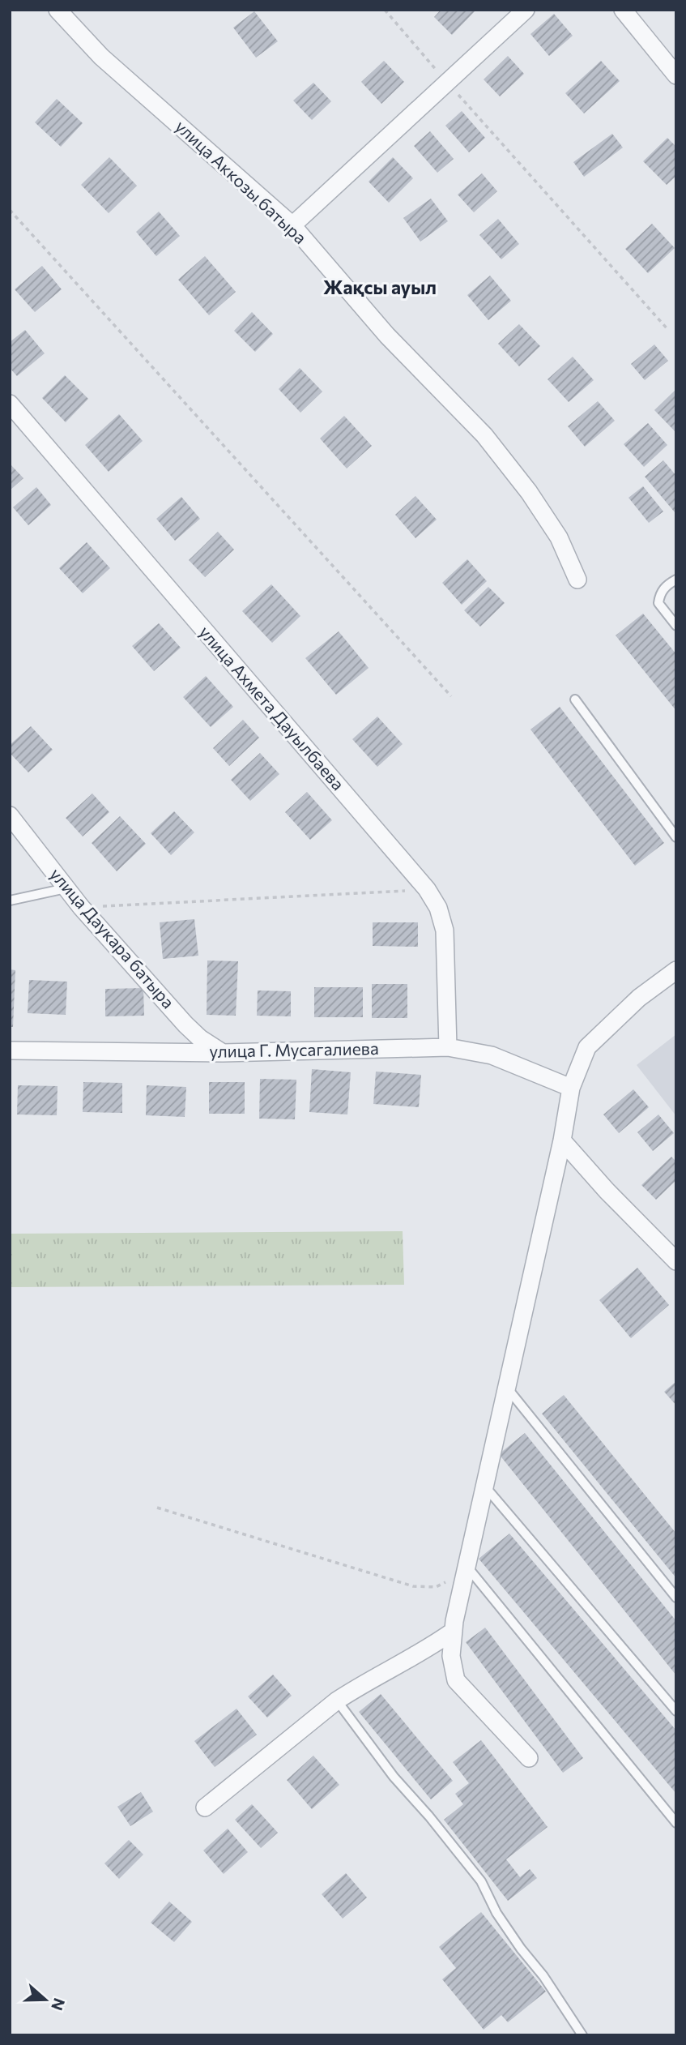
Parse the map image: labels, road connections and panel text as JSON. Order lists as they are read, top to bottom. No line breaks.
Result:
{"streets":{"street":["улица Аккозы батыра","улица Ахмета Дауылбаева","улица Даукара батыра","улица Г. Мусагалиева"]},"crossings":[["улица Ахмета Дауылбаева","улица Г. Мусагалиева"],["улица Даукара батыра","улица Г. Мусагалиева"]],"districts":["Жақсы ауыл"],"north":"right"}
